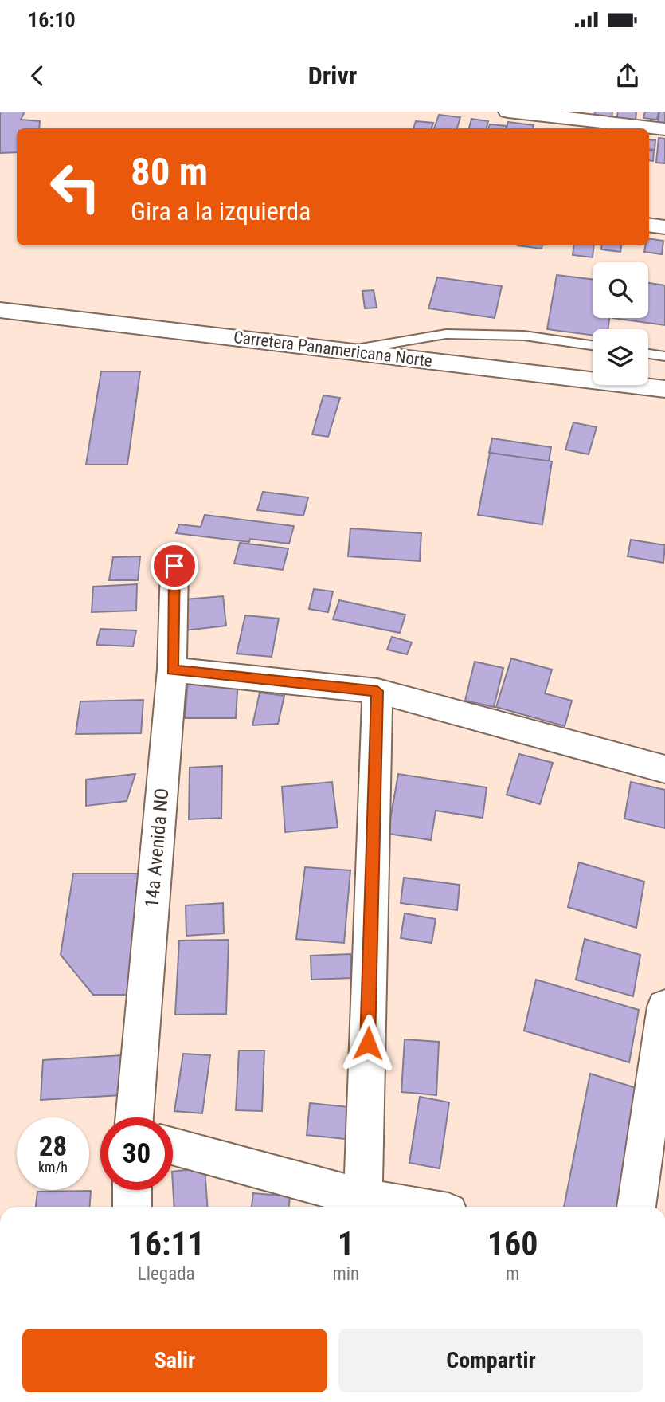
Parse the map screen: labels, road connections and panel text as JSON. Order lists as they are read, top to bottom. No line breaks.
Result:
{"streets":{"main road":["Carretera Panamericana Norte","14a Avenida NO"]},"page":{"status":"16:10","header":"Drivr","turn":["80 m","Gira a la izquierda"],"speed":"28 km/h","limit":"30","eta":["16:11","Llegada","1","min","160","m"],"buttons":["Salir","Compartir"]}}
